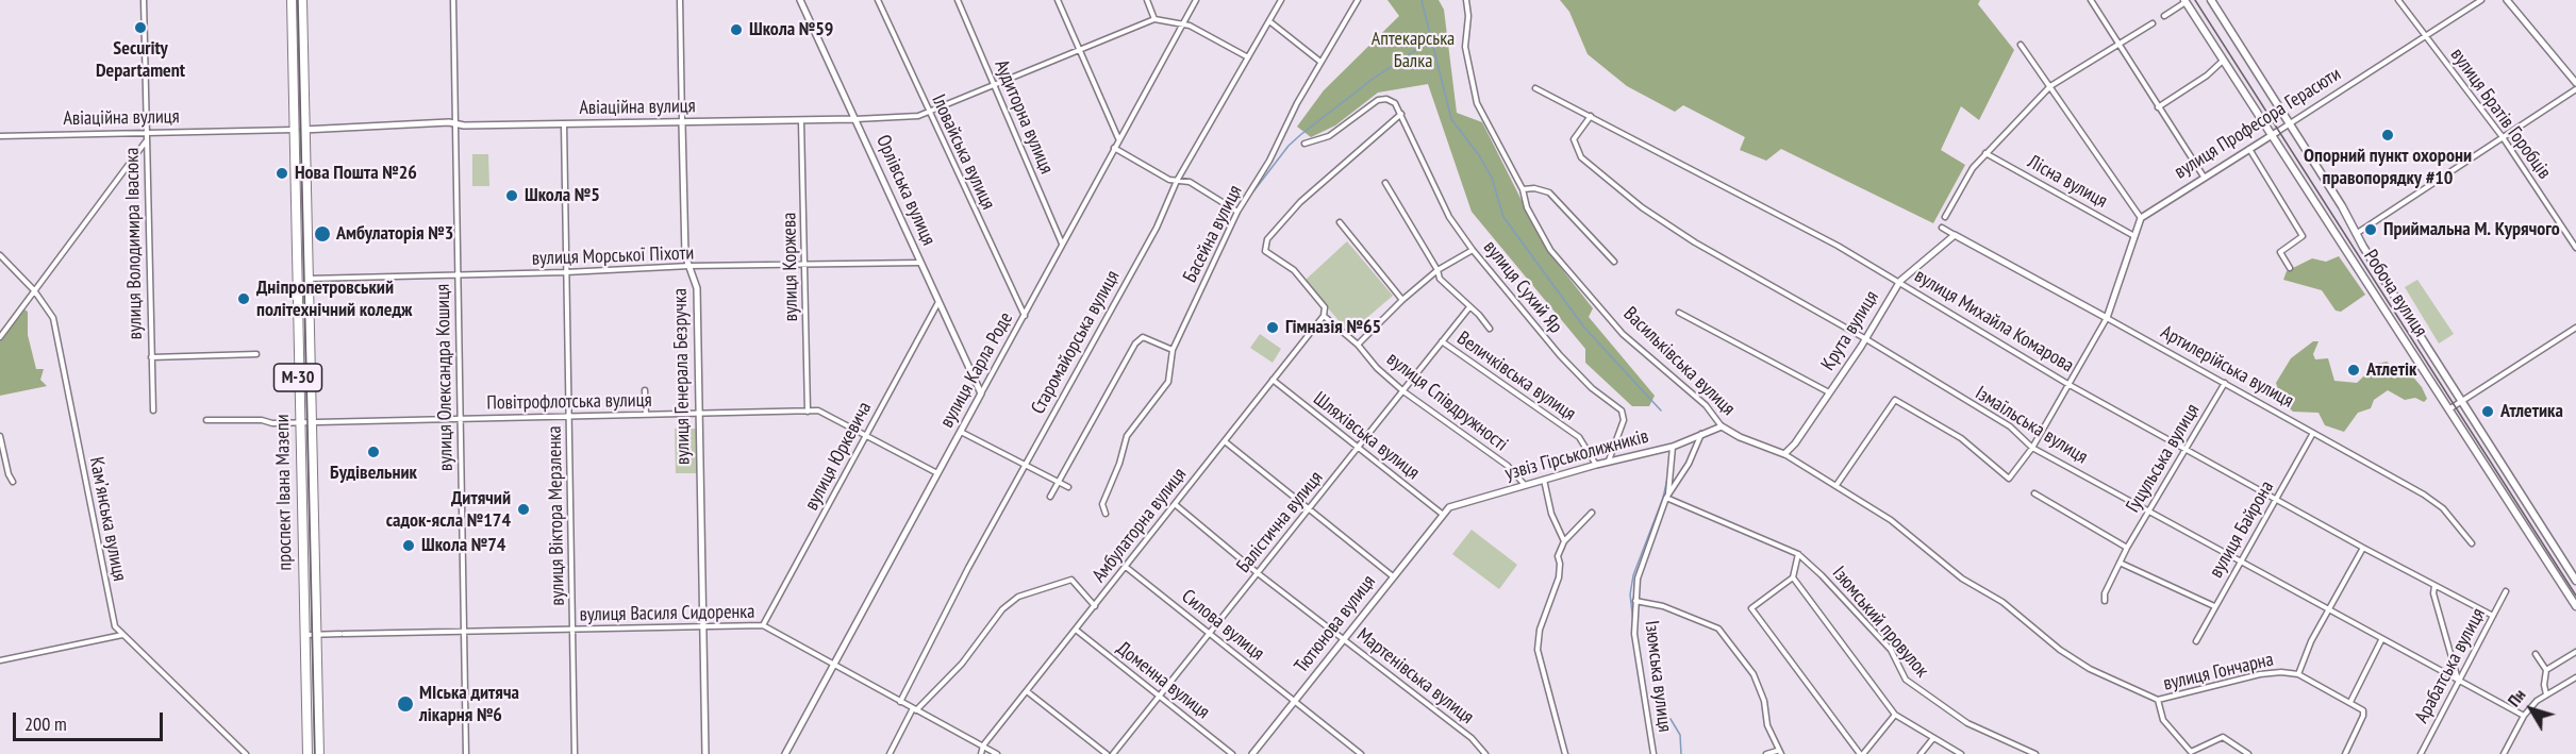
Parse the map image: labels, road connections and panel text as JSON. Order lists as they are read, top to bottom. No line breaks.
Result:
{"streets":{"highway":["М-30","проспект Івана Мазепи"],"main road":["Робоча вулиця"],"street":["Авіаційна вулиця","вулиця Братів Горобців","Аудиторна вулиця","вулиця Професора Герасюти","Іловайська вулиця","Лісна вулиця","Орлівська вулиця","Басейна вулиця","вулиця Володимира Івасюка","вулиця Морської Піхоти","вулиця Коржева","вулиця Сухий Яр","вулиця Михайла Комарова","Крута вулиця","Старомайорська вулиця","Васильківська вулиця","Артилерійська вулиця","вулиця Карла Роде","вулиця Генерала Безручка","Величківська вулиця","вулиця Олександра Кошиця","Повітрофлотська вулиця","вулиця Співдружності","Ізмаїльська вулиця","Шляхівська вулиця","узвіз Гірськолижників","вулиця Юркевича","Гуцульська вулиця","вулиця Віктора Мерзленка","Камʼянська вулиця","Балістична вулиця","Амбулаторна вулиця","вулиця Байрона","вулиця Василя Сидоренка","Ізюмський провулок","Тютюнова вулиця","Силова вулиця","Арабатська вулиця","вулиця Гончарна","Мартенівська вулиця","Ізюмська вулиця","Доменна вулиця"]},"crossings":[["Авіаційна вулиця","Аудиторна вулиця"],["Авіаційна вулиця","Іловайська вулиця"],["Авіаційна вулиця","Орлівська вулиця"],["Авіаційна вулиця","вулиця Володимира Івасюка"],["Авіаційна вулиця","вулиця Коржева"],["Авіаційна вулиця","вулиця Генерала Безручка"],["Авіаційна вулиця","вулиця Олександра Кошиця"],["Авіаційна вулиця","проспект Івана Мазепи"],["Авіаційна вулиця","вулиця Віктора Мерзленка"],["вулиця Братів Горобців","вулиця Професора Герасюти"],["Аудиторна вулиця","вулиця Карла Роде"],["вулиця Професора Герасюти","Робоча вулиця"],["Іловайська вулиця","вулиця Карла Роде"],["Орлівська вулиця","вулиця Морської Піхоти"],["Орлівська вулиця","вулиця Карла Роде"],["Орлівська вулиця","вулиця Юркевича"],["вулиця Морської Піхоти","вулиця Коржева"],["вулиця Морської Піхоти","вулиця Генерала Безручка"],["вулиця Морської Піхоти","вулиця Олександра Кошиця"],["вулиця Морської Піхоти","проспект Івана Мазепи"],["вулиця Морської Піхоти","вулиця Віктора Мерзленка"],["вулиця Коржева","Повітрофлотська вулиця"],["вулиця Сухий Яр","узвіз Гірськолижників"],["вулиця Михайла Комарова","Крута вулиця"],["вулиця Михайла Комарова","Ізмаїльська вулиця"],["вулиця Михайла Комарова","Гуцульська вулиця"],["вулиця Михайла Комарова","вулиця Байрона"],["вулиця Михайла Комарова","Арабатська вулиця"],["вулиця Михайла Комарова","вулиця Гончарна"],["Крута вулиця","Васильківська вулиця"],["Крута вулиця","Артилерійська вулиця"],["Крута вулиця","Ізмаїльська вулиця"],["Старомайорська вулиця","вулиця Василя Сидоренка"],["Васильківська вулиця","узвіз Гірськолижників"],["Васильківська вулиця","вулиця Гончарна"],["Артилерійська вулиця","Гуцульська вулиця"],["Артилерійська вулиця","вулиця Байрона"],["вулиця Карла Роде","Повітрофлотська вулиця"],["вулиця Карла Роде","вулиця Василя Сидоренка"],["вулиця Генерала Безручка","Повітрофлотська вулиця"],["вулиця Генерала Безручка","вулиця Василя Сидоренка"],["Величківська вулиця","узвіз Гірськолижників"],["Величківська вулиця","Балістична вулиця"],["вулиця Олександра Кошиця","Повітрофлотська вулиця"],["вулиця Олександра Кошиця","вулиця Василя Сидоренка"],["Повітрофлотська вулиця","вулиця Юркевича"],["Повітрофлотська вулиця","проспект Івана Мазепи"],["Повітрофлотська вулиця","вулиця Віктора Мерзленка"],["вулиця Співдружності","узвіз Гірськолижників"],["вулиця Співдружності","Балістична вулиця"],["вулиця Співдружності","Амбулаторна вулиця"],["Ізмаїльська вулиця","Гуцульська вулиця"],["Ізмаїльська вулиця","вулиця Байрона"],["Ізмаїльська вулиця","Арабатська вулиця"],["Ізмаїльська вулиця","вулиця Гончарна"],["Шляхівська вулиця","узвіз Гірськолижників"],["Шляхівська вулиця","Балістична вулиця"],["Шляхівська вулиця","Амбулаторна вулиця"],["Шляхівська вулиця","Тютюнова вулиця"],["узвіз Гірськолижників","Тютюнова вулиця"],["узвіз Гірськолижників","Ізюмська вулиця"],["вулиця Юркевича","вулиця Василя Сидоренка"],["проспект Івана Мазепи","вулиця Василя Сидоренка"],["вулиця Віктора Мерзленка","вулиця Василя Сидоренка"],["Балістична вулиця","Силова вулиця"],["Балістична вулиця","Мартенівська вулиця"],["Балістична вулиця","Доменна вулиця"],["Амбулаторна вулиця","вулиця Василя Сидоренка"],["Амбулаторна вулиця","Силова вулиця"],["Амбулаторна вулиця","Мартенівська вулиця"],["Амбулаторна вулиця","Доменна вулиця"],["Ізюмський провулок","Ізюмська вулиця"],["Тютюнова вулиця","Силова вулиця"],["Тютюнова вулиця","Мартенівська вулиця"]],"parks":["Аптекарська Балка"],"places":["Security Departament","Школа №59","Опорний пункт охорони правопорядку #10","Нова Пошта №26","Школа №5","Приймальна М. Курячого","Амбулаторія №3","Дніпропетровський політехнічний коледж","Гімназія №65","Атлетік","Атлетика","Будівельник","Дитячий садок-ясла №174","Школа №74","МІська дитяча лікарня №6"],"scale_bar":"200 m","north":"top left"}
